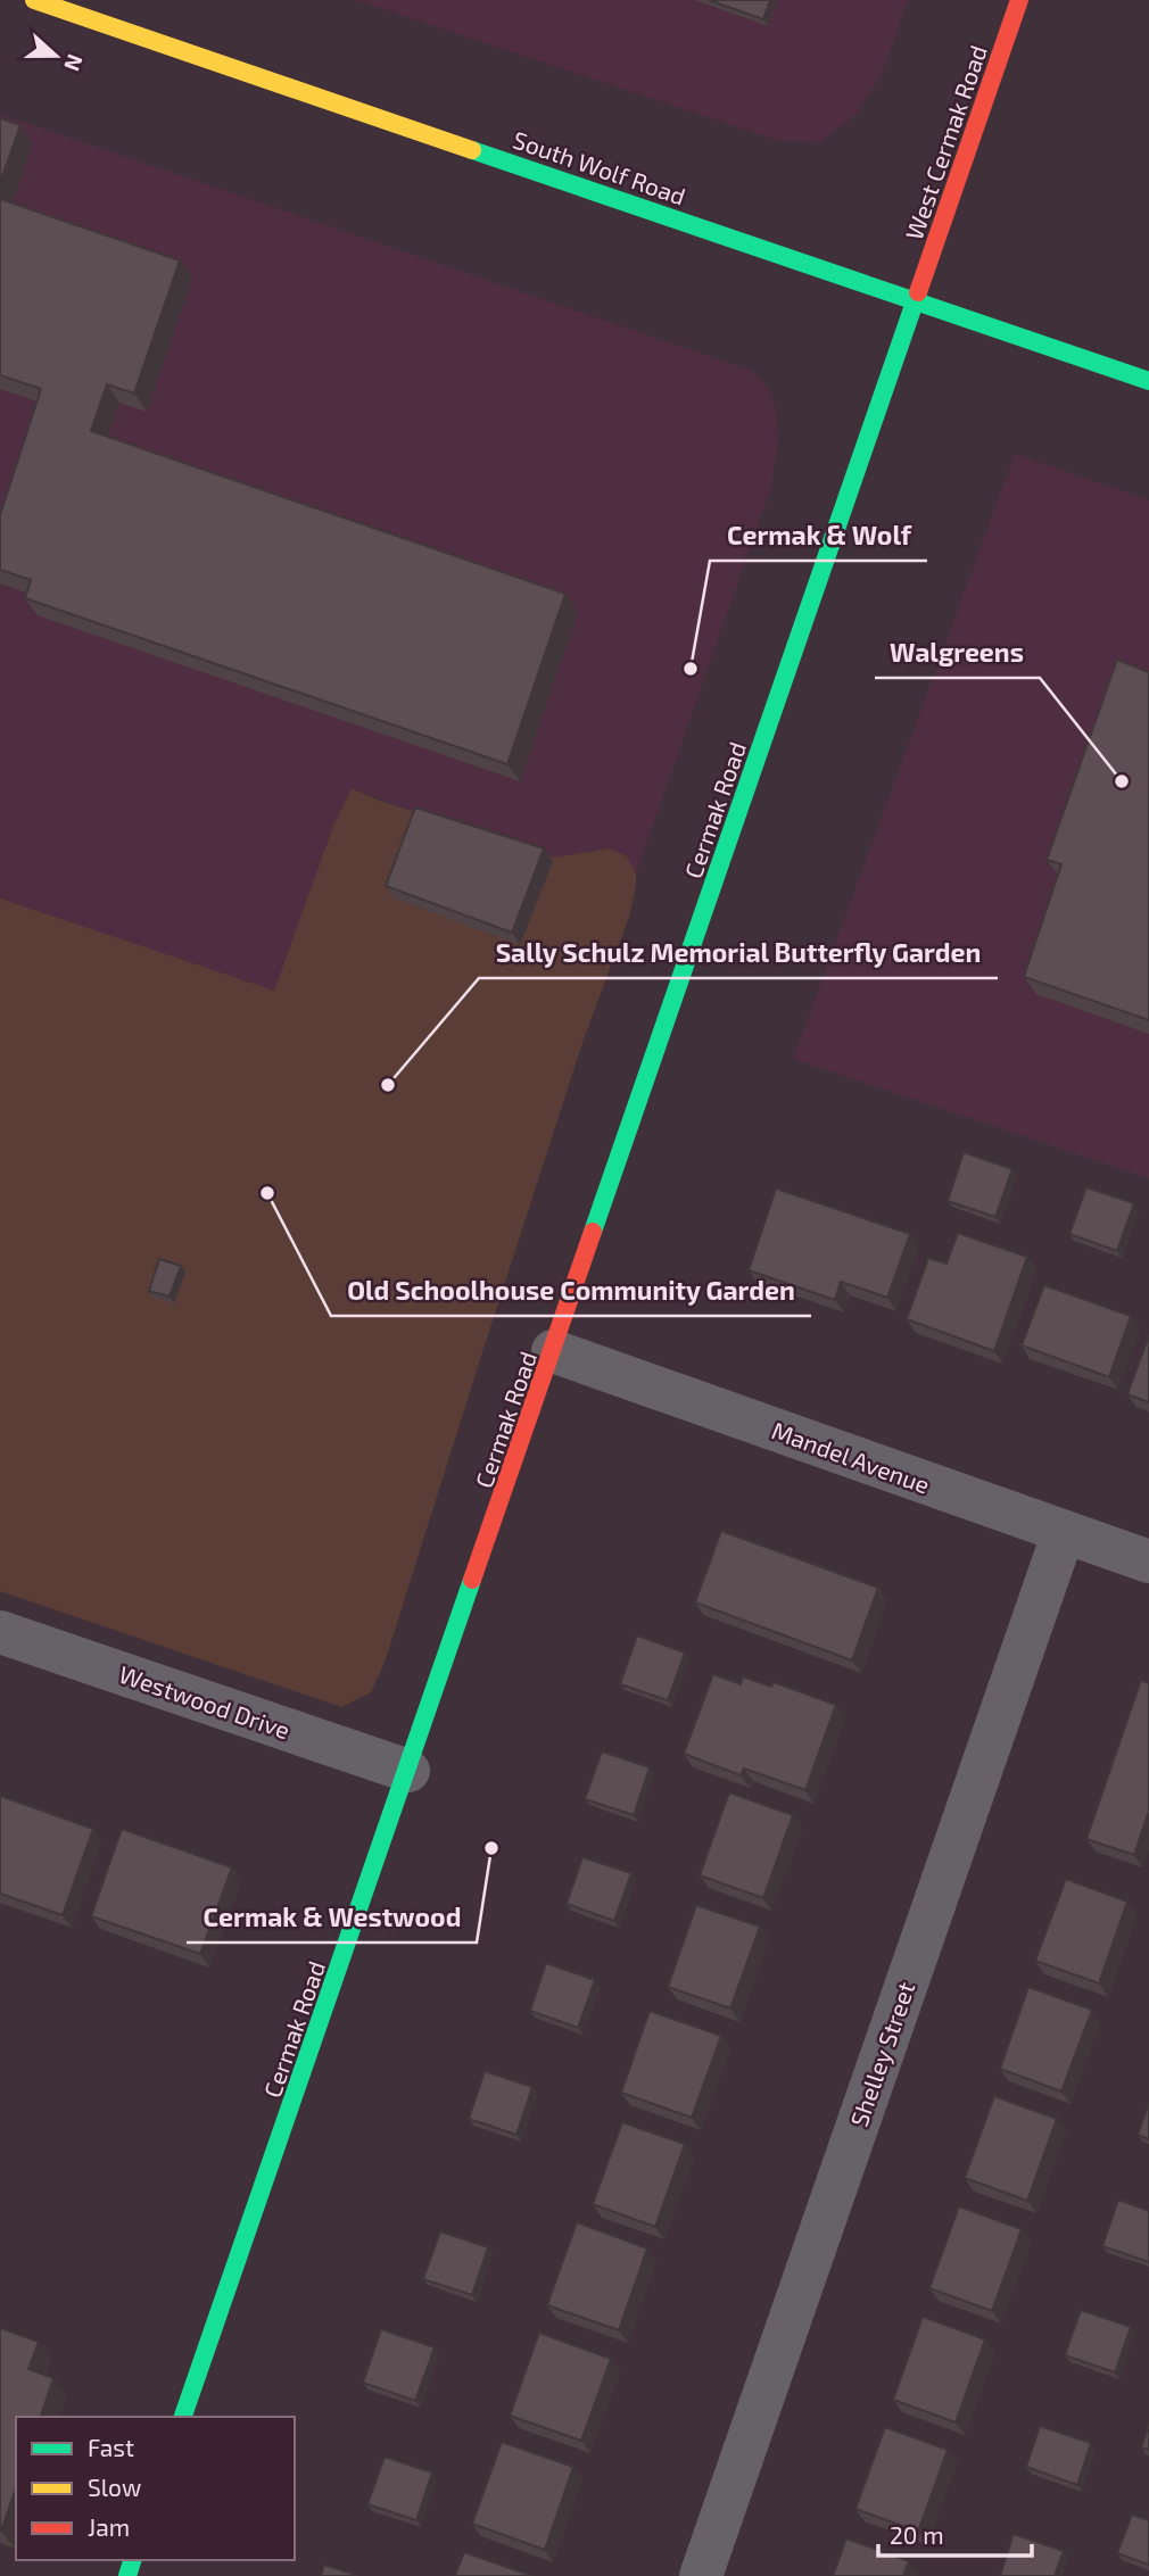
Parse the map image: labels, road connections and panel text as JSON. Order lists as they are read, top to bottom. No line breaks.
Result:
{"streets":{"main road":["West Cermak Road","South Wolf Road","Cermak Road"],"street":["Mandel Avenue","Westwood Drive","Shelley Street"]},"crossings":[["West Cermak Road","South Wolf Road"],["West Cermak Road","Cermak Road"],["South Wolf Road","Cermak Road"],["Cermak Road","Mandel Avenue"],["Cermak Road","Westwood Drive"],["Mandel Avenue","Shelley Street"]],"places":["Cermak & Wolf","Walgreens","Sally Schulz Memorial Butterfly Garden","Old Schoolhouse Community Garden","Cermak & Westwood"],"legend":["Fast","Slow","Jam"],"scale_bar":"20 m","north":"right"}
